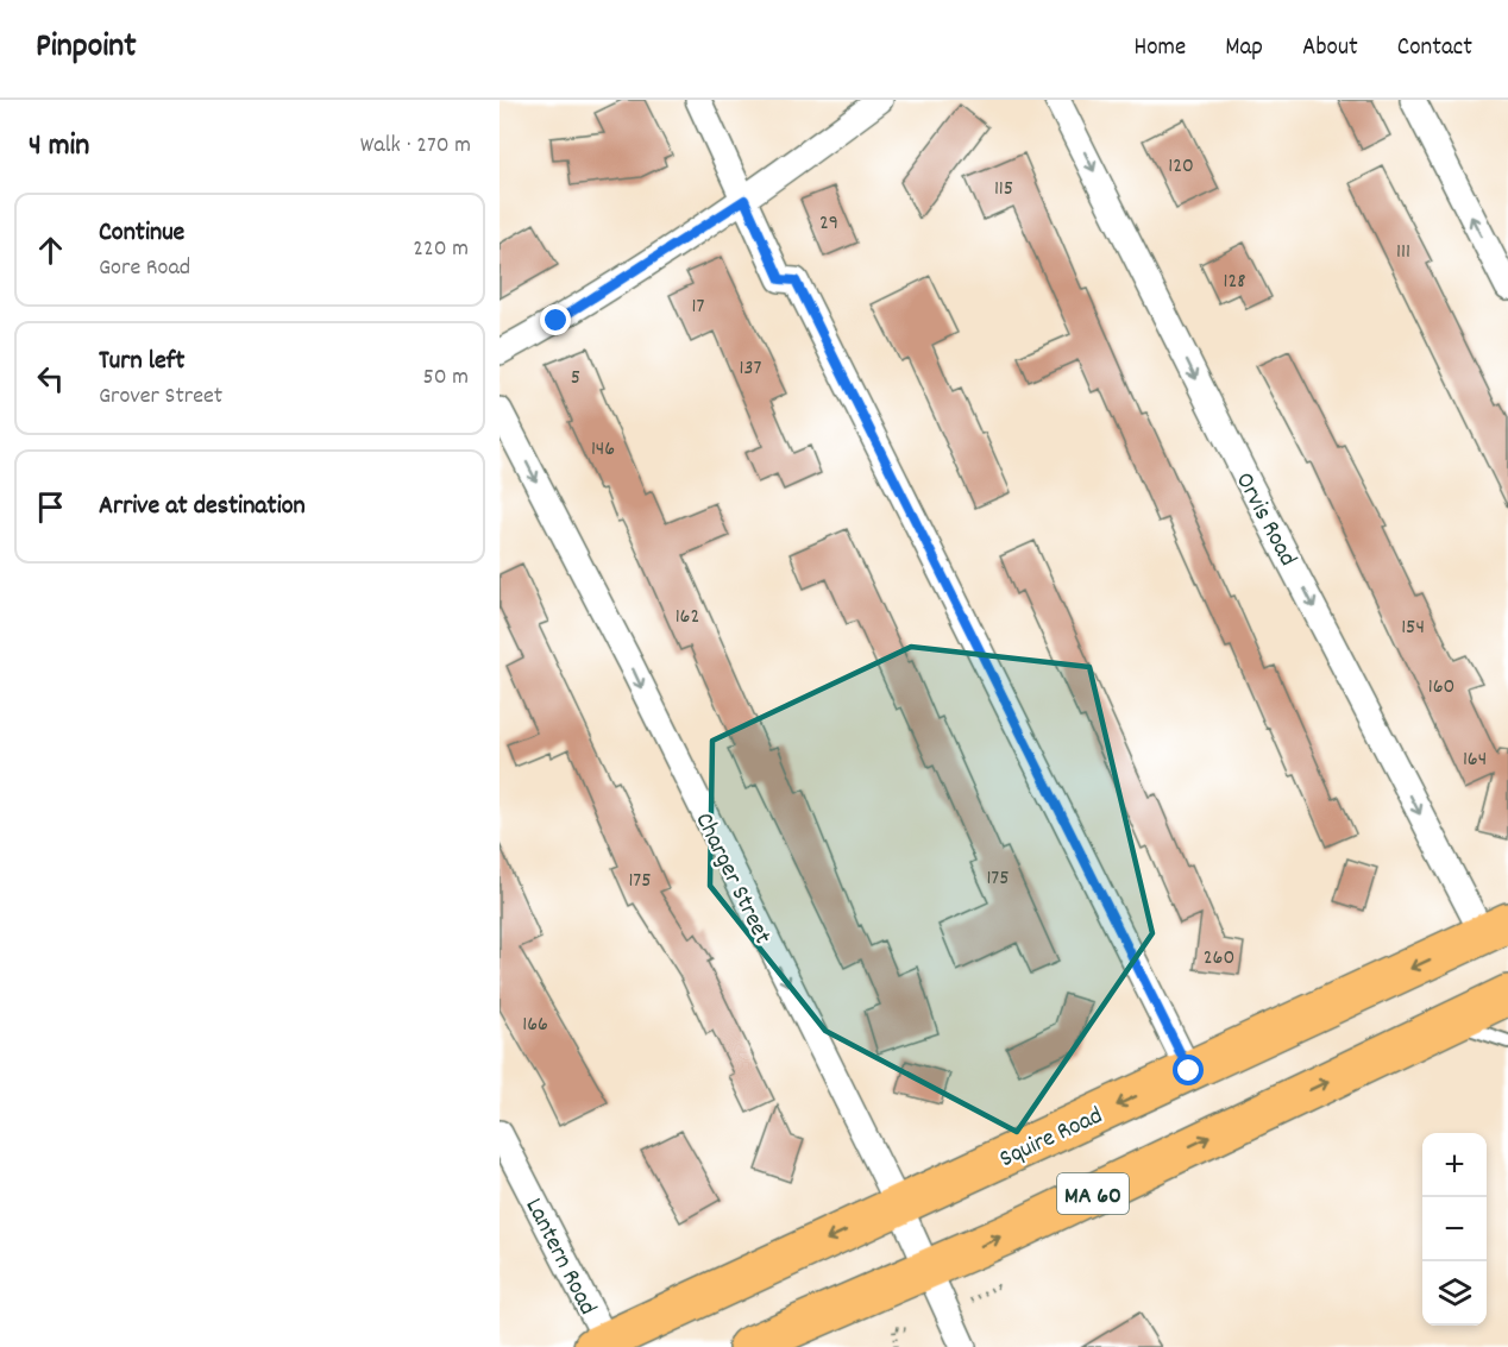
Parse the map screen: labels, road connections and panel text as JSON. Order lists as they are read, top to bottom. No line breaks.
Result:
{"streets":{"highway":["Squire Road","MA 60"],"street":["Orvis Road","Charger Street","Lantern Road"]},"crossings":[["Orvis Road","Squire Road"],["Charger Street","Squire Road"],["Charger Street","MA 60"],["Squire Road","Lantern Road"]],"one_way":["Orvis Road","Charger Street"],"house_numbers":["120","115","29","111","128","17","137","5","146","162","154","160","164","175","175","260","166"],"page":{"header":"Pinpoint","nav":["Home","Map","About","Contact"],"heading":["4 min","Walk · 270 m"],"list":[["Continue","Gore Road","220 m"],["Turn left","Grover Street","50 m"],"Arrive at destination"],"map_buttons":["+","−"]}}
